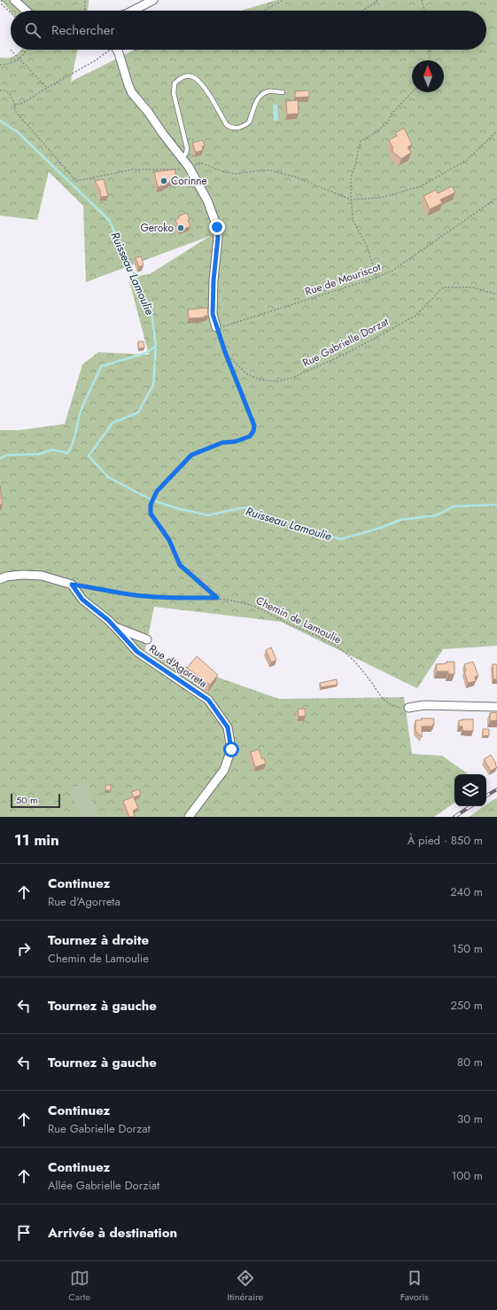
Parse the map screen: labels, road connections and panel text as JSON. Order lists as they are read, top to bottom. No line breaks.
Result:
{"streets":{"street":["Rue d'Agorreta"],"path":["Rue de Mouriscot","Rue Gabrielle Dorzat","Chemin de Lamoulie"]},"crossings":[["Rue de Mouriscot","Rue Gabrielle Dorzat"],["Chemin de Lamoulie","Rue d'Agorreta"]],"water":["Ruisseau Lamoulie"],"places":["Corinne","Geroko"],"scale_bar":"50 m","north":"top","page":{"search":"Rechercher","scale":"50 m","heading":["11 min","À pied · 850 m"],"list":[["Continuez","Rue d'Agorreta","240 m"],["Tournez à droite","Chemin de Lamoulie","150 m"],["Tournez à gauche","250 m"],["Tournez à gauche","80 m"],["Continuez","Rue Gabrielle Dorzat","30 m"],["Continuez","Allée Gabrielle Dorziat","100 m"],"Arrivée à destination"],"nav":["Carte","Itinéraire","Favoris"]}}
